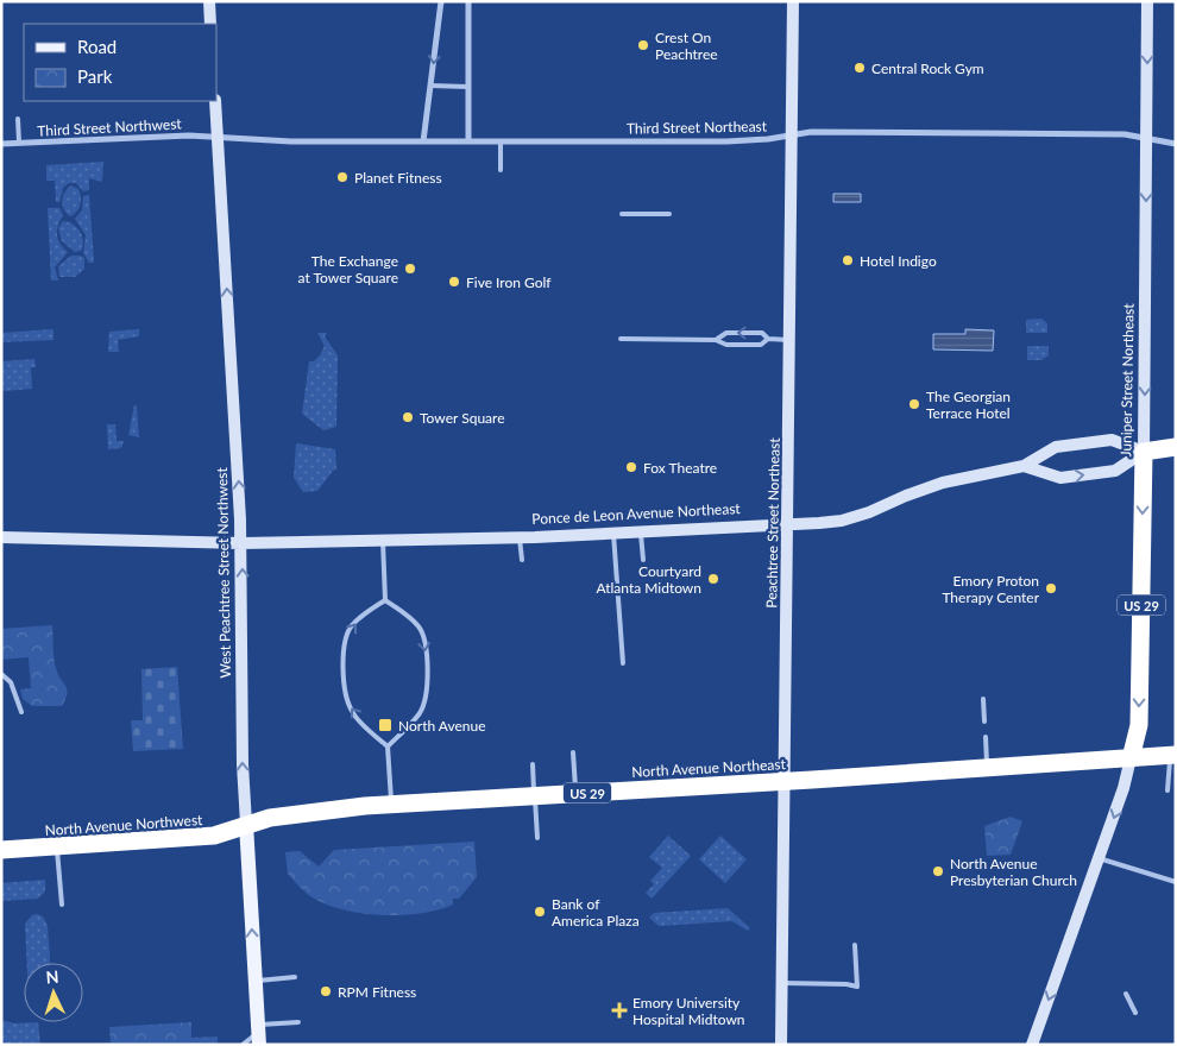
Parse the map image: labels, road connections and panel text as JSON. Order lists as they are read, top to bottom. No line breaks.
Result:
{"streets":{"highway":["Juniper Street Northeast","Ponce de Leon Avenue Northeast","US 29","North Avenue Northeast","North Avenue Northwest"],"main road":["Peachtree Street Northeast","West Peachtree Street Northwest"],"street":["Third Street Northwest","Third Street Northeast"]},"crossings":[["Third Street Northwest","Third Street Northeast"],["Third Street Northwest","West Peachtree Street Northwest"],["Third Street Northeast","Juniper Street Northeast"],["Third Street Northeast","Peachtree Street Northeast"],["Third Street Northeast","West Peachtree Street Northwest"],["Juniper Street Northeast","Ponce de Leon Avenue Northeast"],["Juniper Street Northeast","North Avenue Northeast"],["Ponce de Leon Avenue Northeast","Peachtree Street Northeast"],["Ponce de Leon Avenue Northeast","West Peachtree Street Northwest"],["Peachtree Street Northeast","North Avenue Northeast"],["West Peachtree Street Northwest","North Avenue Northeast"],["West Peachtree Street Northwest","North Avenue Northwest"],["North Avenue Northeast","North Avenue Northwest"]],"one_way":["Juniper Street Northeast","West Peachtree Street Northwest"],"places":{"other":["Crest On Peachtree","Central Rock Gym","Planet Fitness","Hotel Indigo","The Exchange at Tower Square","Five Iron Golf","The Georgian Terrace Hotel","Tower Square","Fox Theatre","Courtyard Atlanta Midtown","Emory Proton Therapy Center","North Avenue Presbyterian Church","Bank of America Plaza","RPM Fitness"],"transit":["North Avenue"],"health":["Emory University Hospital Midtown"]},"legend":["Road","Park"],"north":"top"}
